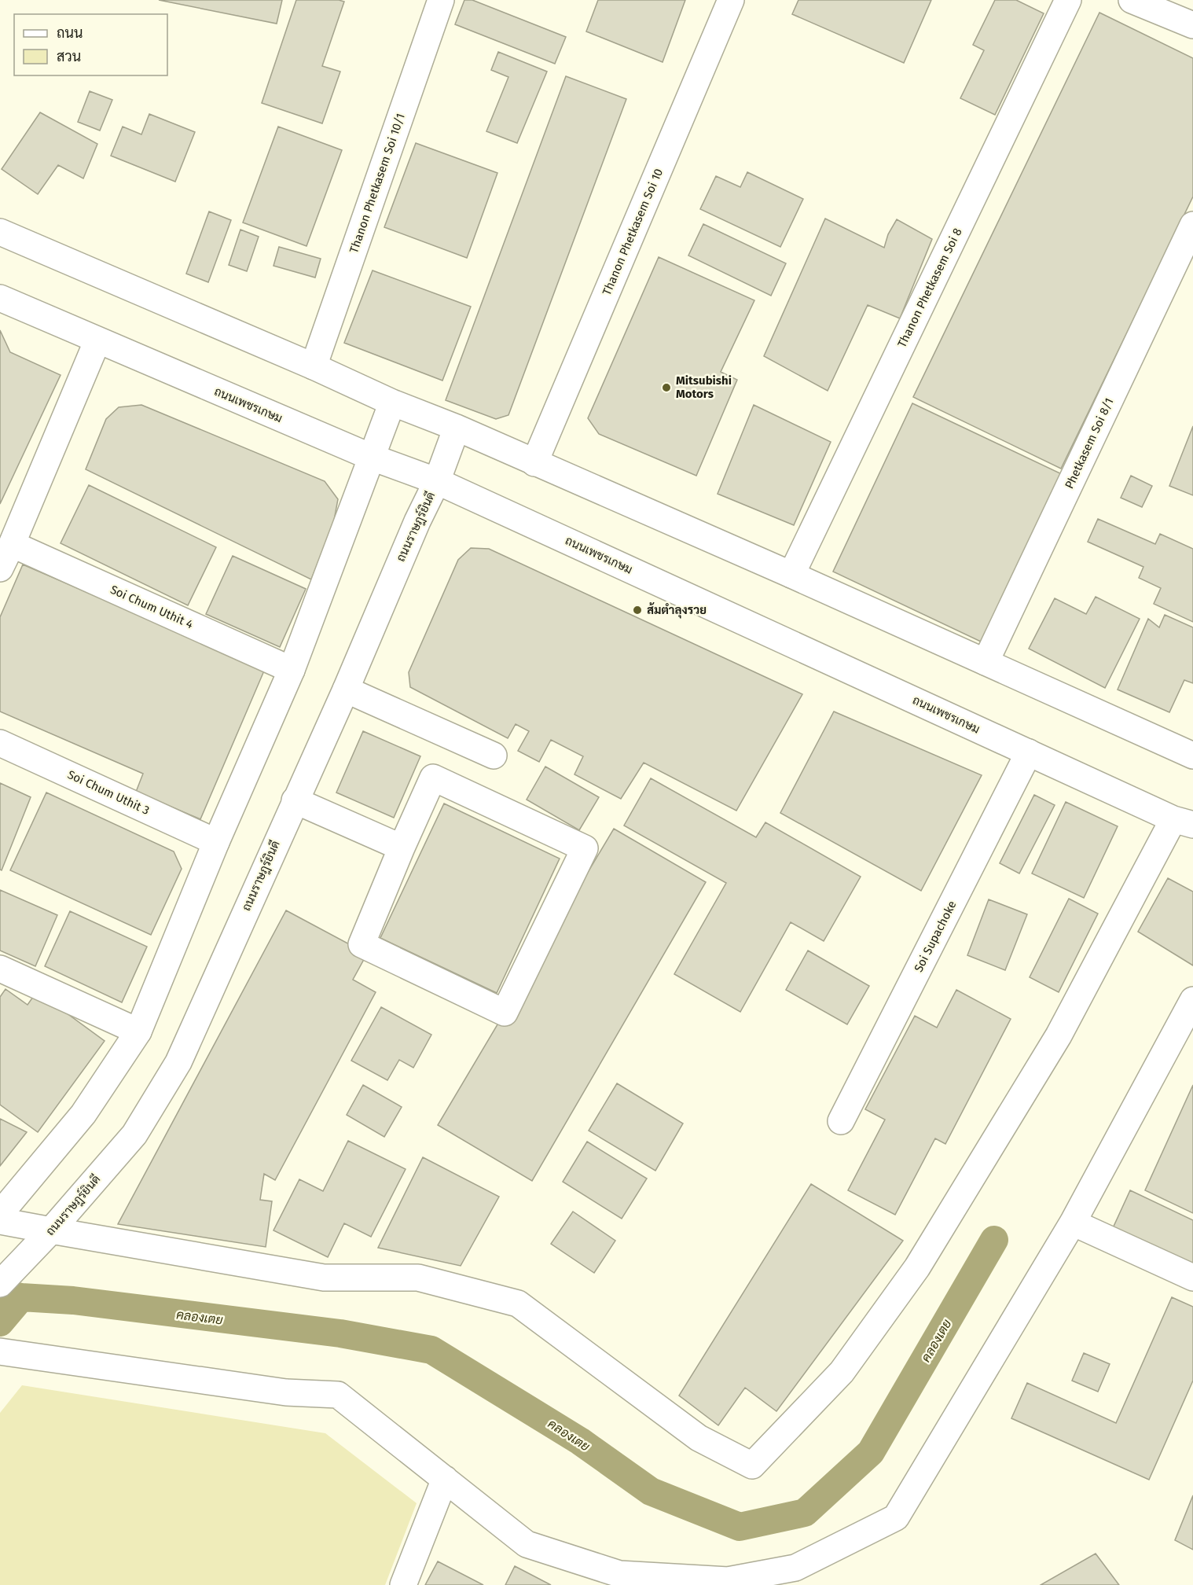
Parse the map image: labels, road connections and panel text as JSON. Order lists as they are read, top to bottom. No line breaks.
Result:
{"streets":{"street":["Thanon Phetkasem Soi 10/1","Thanon Phetkasem Soi 10","Thanon Phetkasem Soi 8","ถนนเพชรเกษม","Phetkasem Soi 8/1","ถนนราษฎร์ยินดี","Soi Chum Uthit 4","Soi Chum Uthit 3","Soi Supachoke"]},"crossings":[["ถนนเพชรเกษม","ถนนราษฎร์ยินดี"],["ถนนเพชรเกษม","Soi Supachoke"]],"water":["คลองเตย"],"places":["Mitsubishi Motors","ส้มตำลุงรวย"],"legend":["ถนน","สวน"]}
